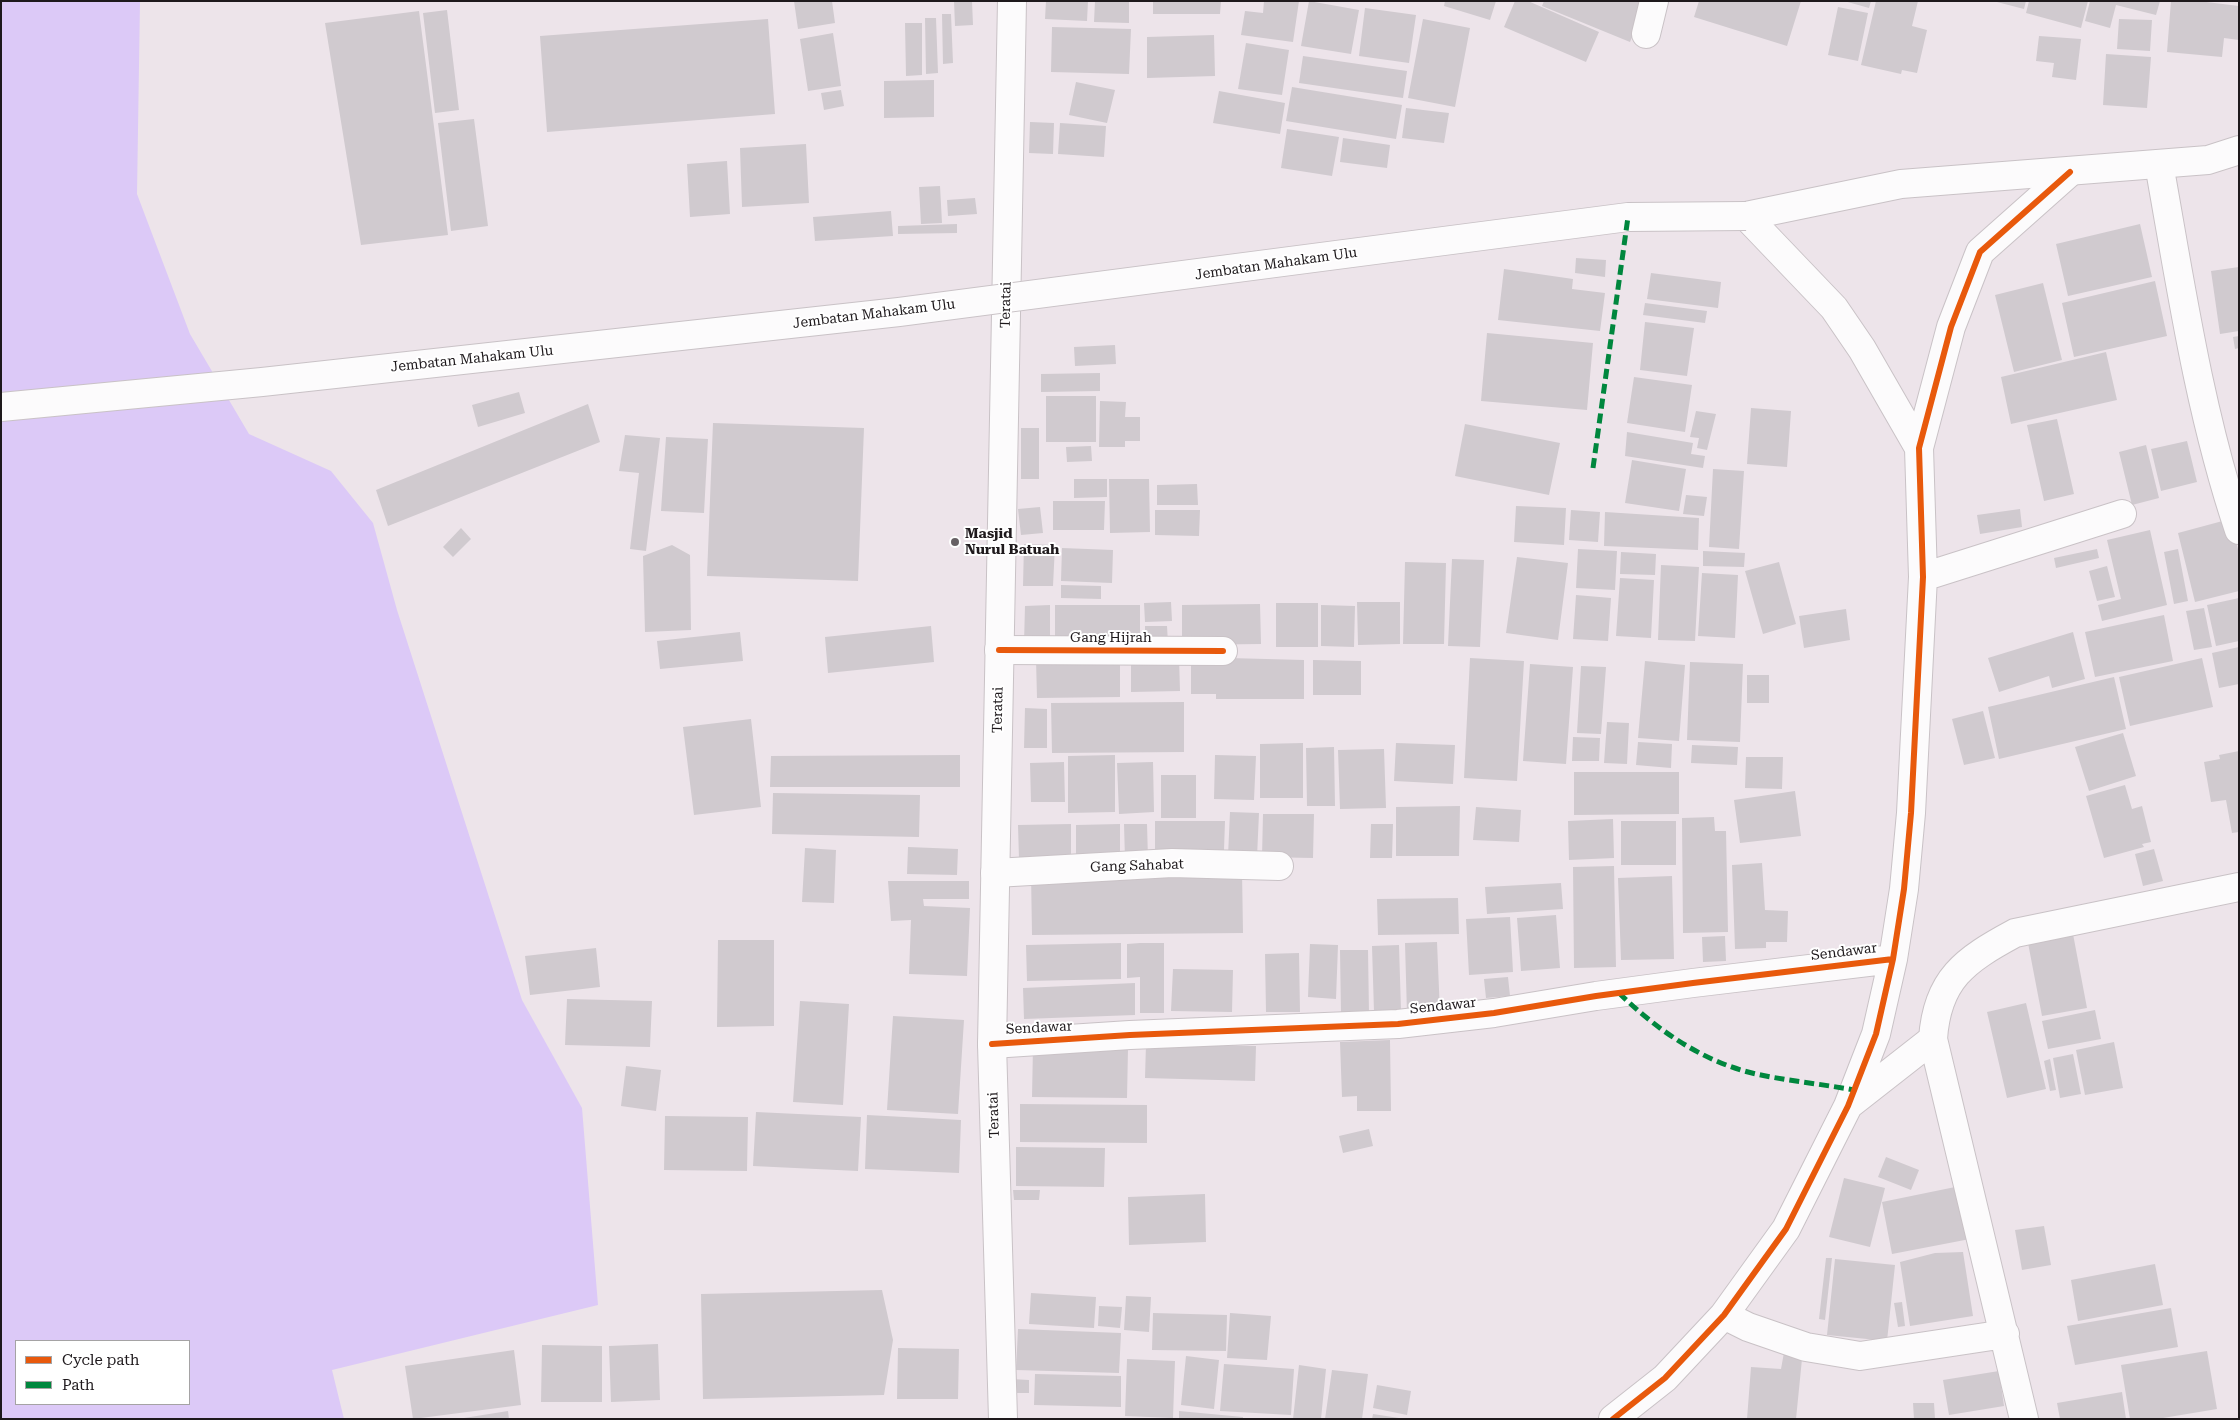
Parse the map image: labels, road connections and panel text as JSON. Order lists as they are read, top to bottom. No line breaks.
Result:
{"streets":{"street":["Jembatan Mahakam Ulu","Teratai","Gang Hijrah","Gang Sahabat","Sendawar"]},"crossings":[["Teratai","Gang Hijrah"],["Teratai","Gang Sahabat"],["Teratai","Sendawar"]],"places":["Masjid Nurul Batuah"],"legend":["Cycle path","Path"]}
